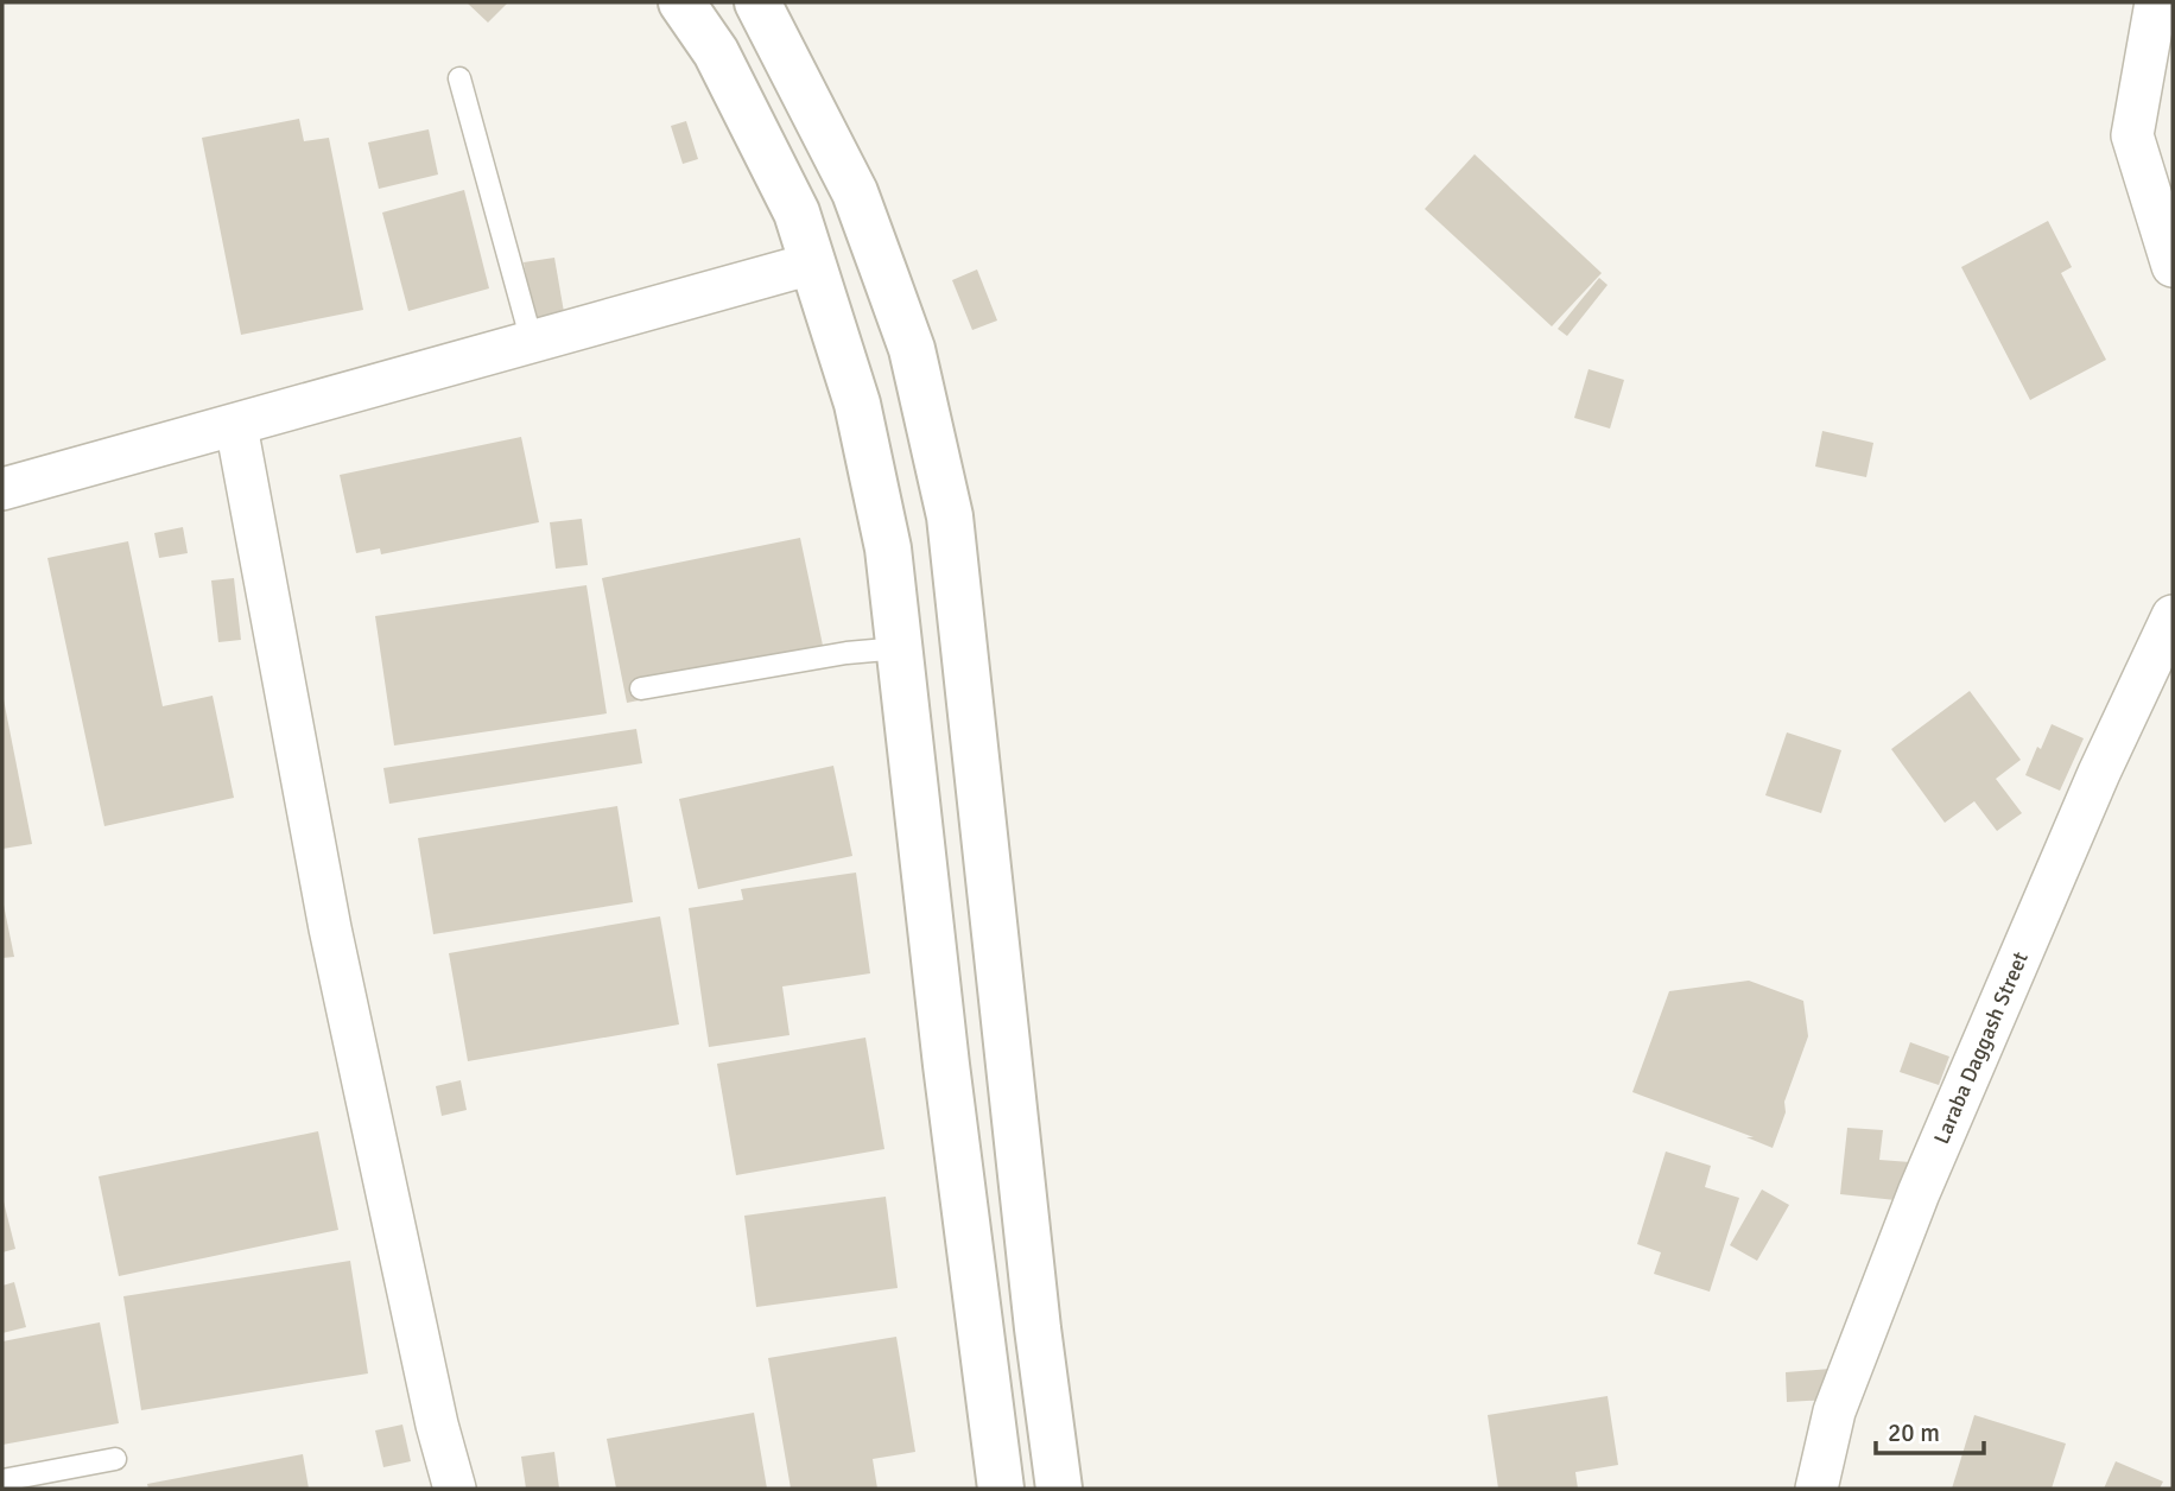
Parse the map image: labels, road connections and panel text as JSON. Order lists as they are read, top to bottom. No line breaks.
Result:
{"streets":{"street":["Laraba Daggash Street"]},"scale_bar":"20 m"}
